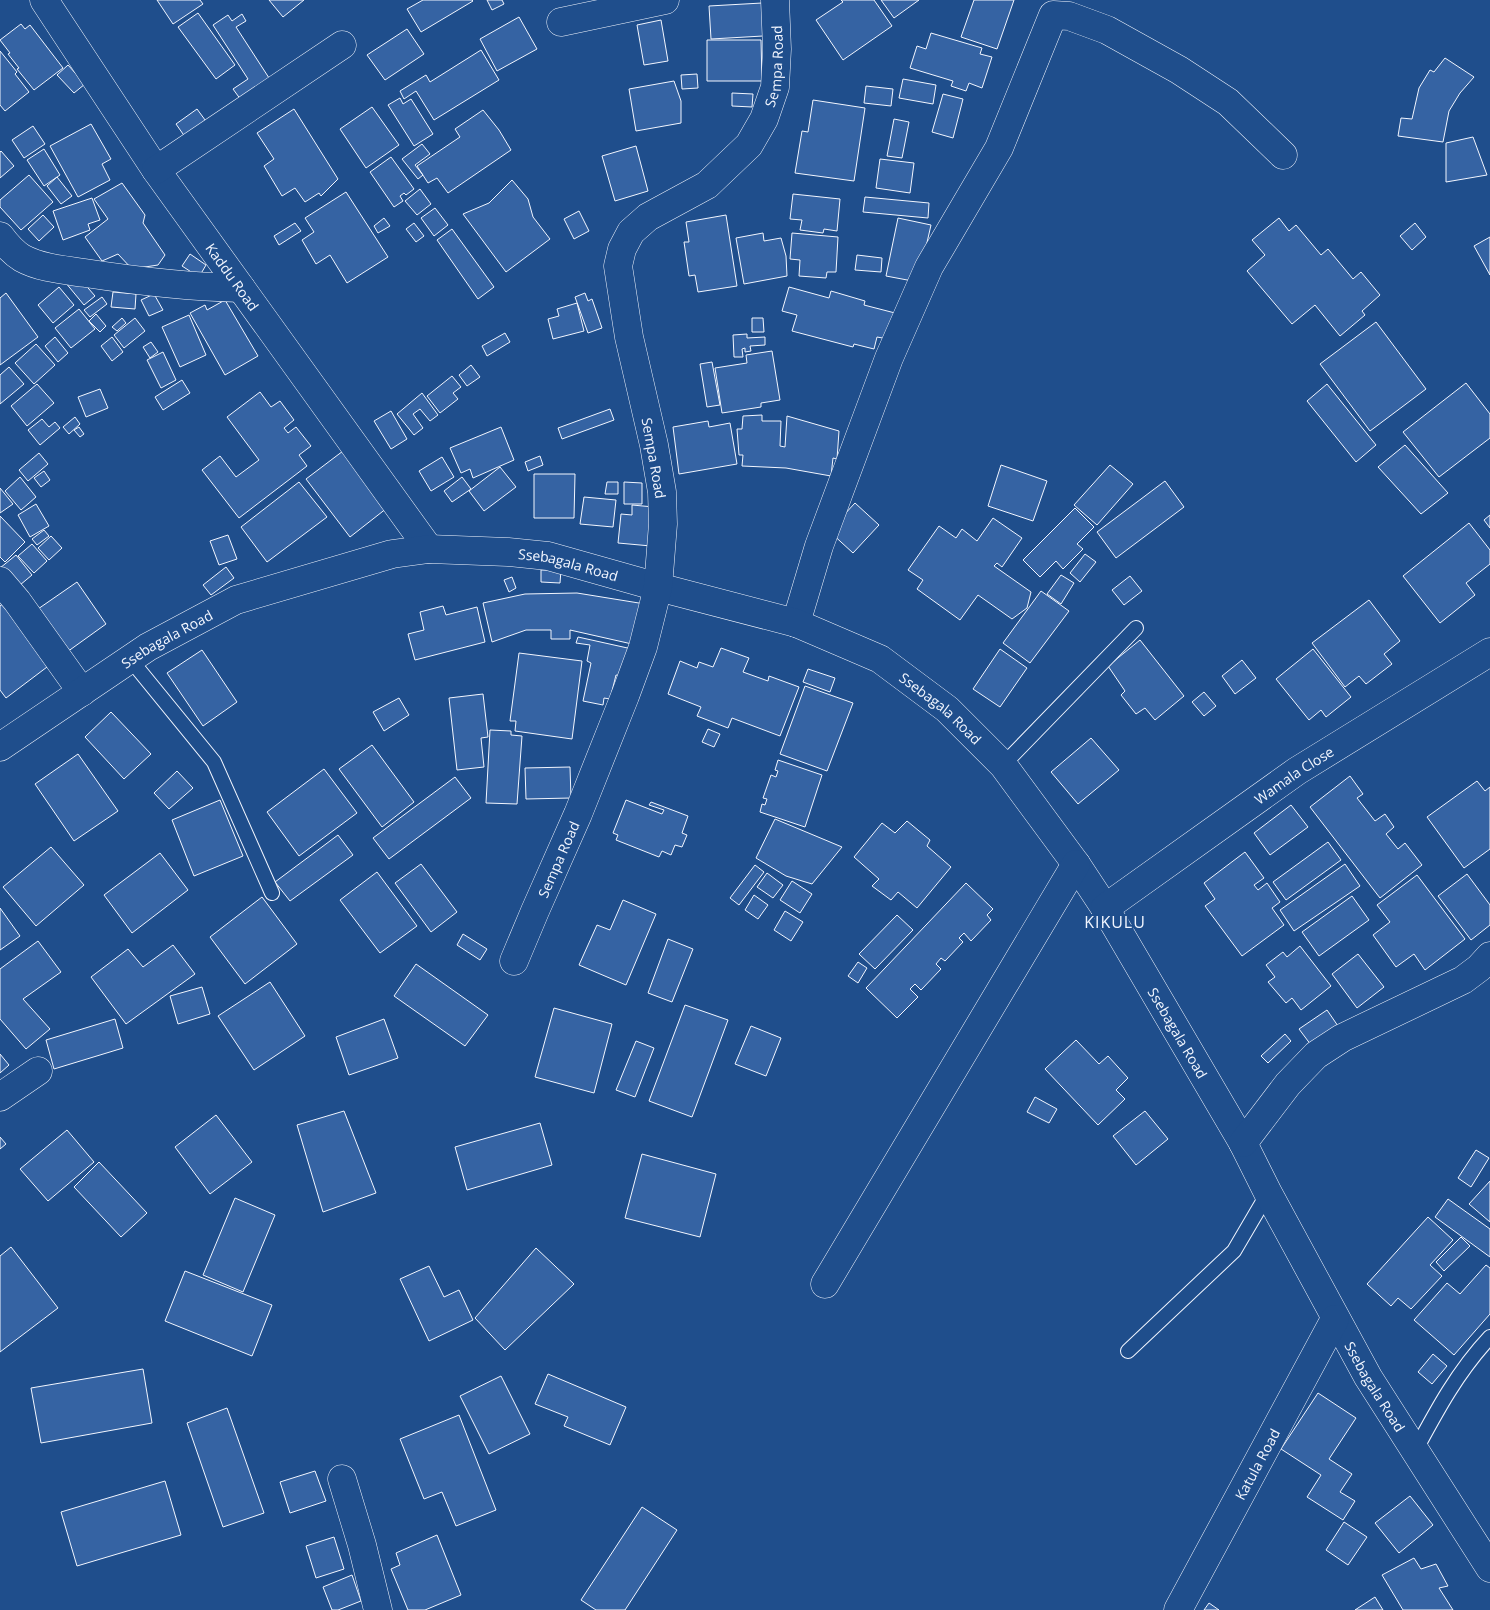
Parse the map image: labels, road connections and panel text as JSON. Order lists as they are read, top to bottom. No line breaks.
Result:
{"streets":{"street":["Sempa Road","Kaddu Road","Ssebagala Road","Wamala Close","Katula Road"]},"crossings":[["Sempa Road","Ssebagala Road"],["Kaddu Road","Ssebagala Road"],["Ssebagala Road","Wamala Close"],["Ssebagala Road","Katula Road"]],"districts":["KIKULU"]}
